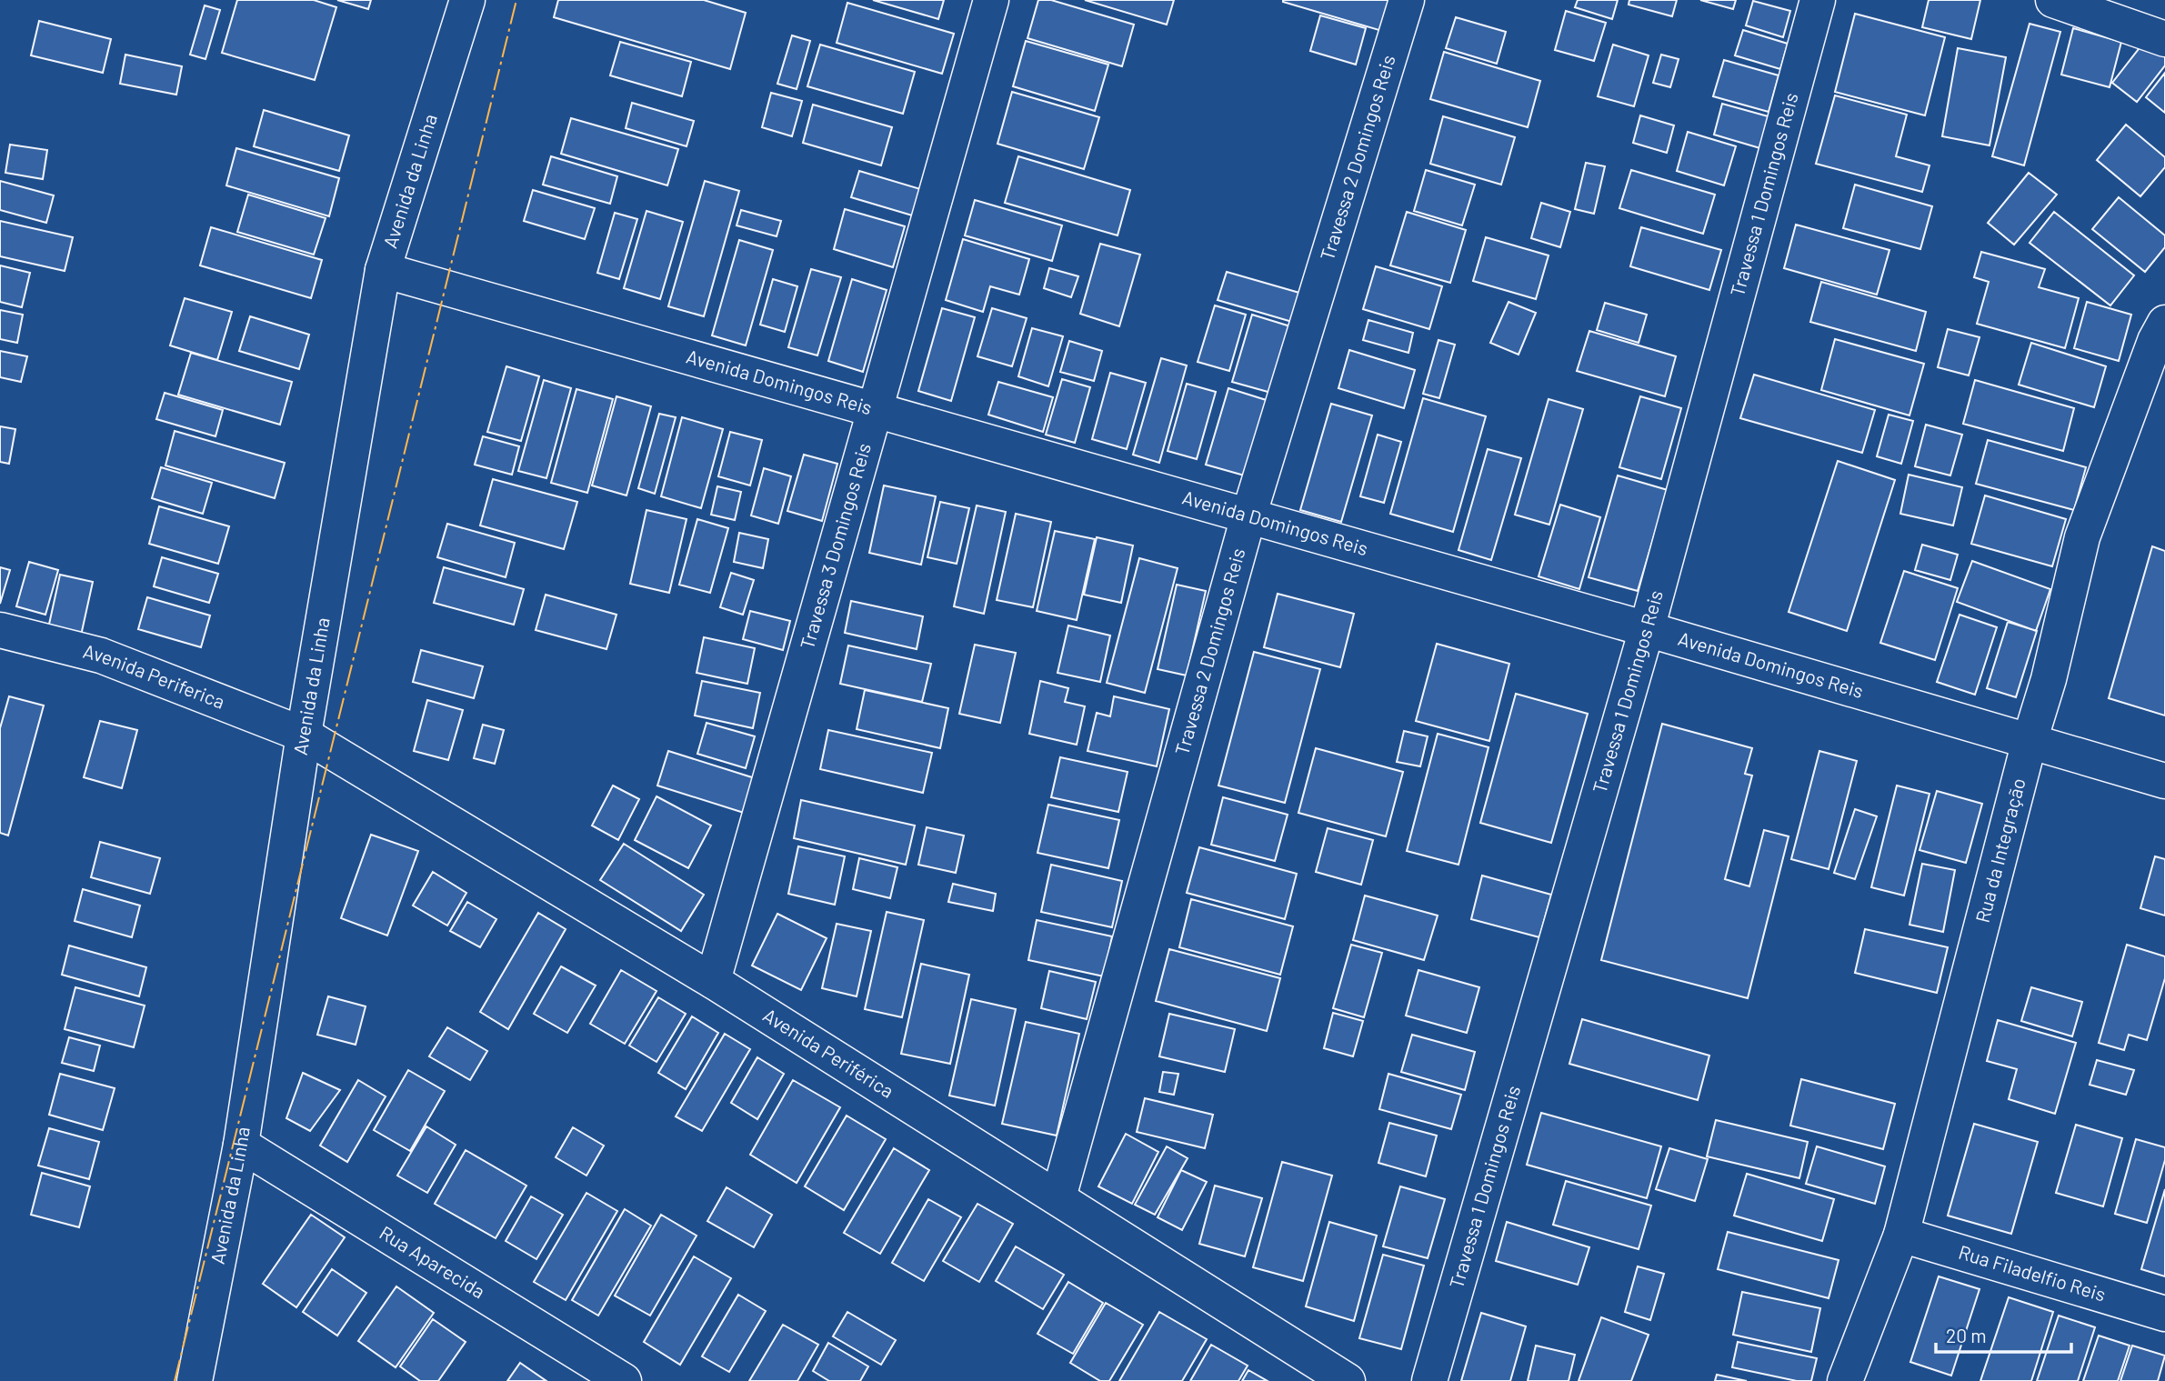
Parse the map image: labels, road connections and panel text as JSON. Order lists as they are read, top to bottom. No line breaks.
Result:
{"streets":{"street":["Travessa 2 Domingos Reis","Avenida da Linha","Travessa 1 Domingos Reis","Avenida Domingos Reis","Travessa 3 Domingos Reis","Avenida Periferica","Rua da Integração","Avenida Periférica","Rua Aparecida","Rua Filadelfio Reis"]},"crossings":[["Travessa 2 Domingos Reis","Avenida Domingos Reis"],["Travessa 2 Domingos Reis","Avenida Periférica"],["Avenida da Linha","Avenida Domingos Reis"],["Avenida da Linha","Avenida Periferica"],["Avenida da Linha","Avenida Periférica"],["Avenida da Linha","Rua Aparecida"],["Travessa 1 Domingos Reis","Avenida Domingos Reis"],["Avenida Domingos Reis","Travessa 3 Domingos Reis"],["Avenida Domingos Reis","Rua da Integração"],["Travessa 3 Domingos Reis","Avenida Periférica"],["Avenida Periferica","Avenida Periférica"],["Rua da Integração","Rua Filadelfio Reis"]],"scale_bar":"20 m"}
